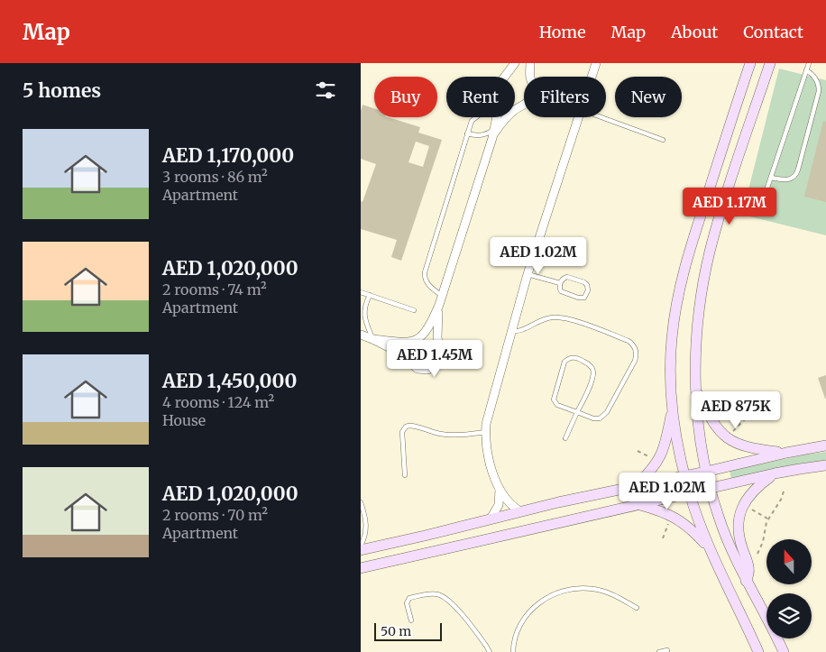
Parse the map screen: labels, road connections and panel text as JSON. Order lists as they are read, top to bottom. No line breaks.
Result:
{"scale_bar":"50 m","north":"top","page":{"header":"Map","nav":["Home","Map","About","Contact"],"heading":"5 homes","chip":["Buy","Rent","Filters","New"],"list":[{"name":"AED 1,170,000","note":"3 rooms · 86 m² · Apartment"},{"name":"AED 1,020,000","note":"2 rooms · 74 m² · Apartment"},{"name":"AED 1,450,000","note":"4 rooms · 124 m² · House"},{"name":"AED 1,020,000","note":"2 rooms · 70 m² · Apartment"}],"price":["AED 1.17M","AED 1.02M","AED 1.45M","AED 875K","AED 1.02M"],"scale":"50 m"}}
